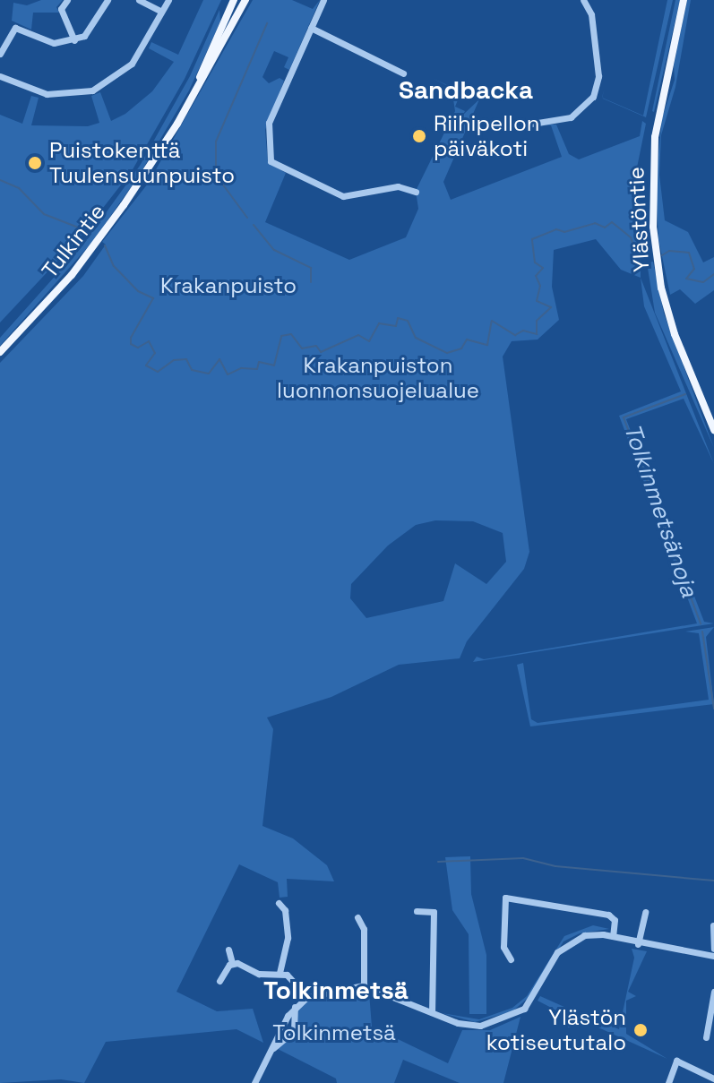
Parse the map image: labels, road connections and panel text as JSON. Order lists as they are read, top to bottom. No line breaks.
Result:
{"streets":{"main road":["Ylästöntie","Tulkintie"]},"districts":["Sandbacka","Tolkinmetsä"],"water":["Tolkinmetsänoja"],"parks":["Krakanpuisto","Krakanpuiston luonnonsuojelualue","Tolkinmetsä"],"places":["Riihipellon päiväkoti","Puistokenttä Tuulensuunpuisto","Ylästön kotiseututalo"]}
